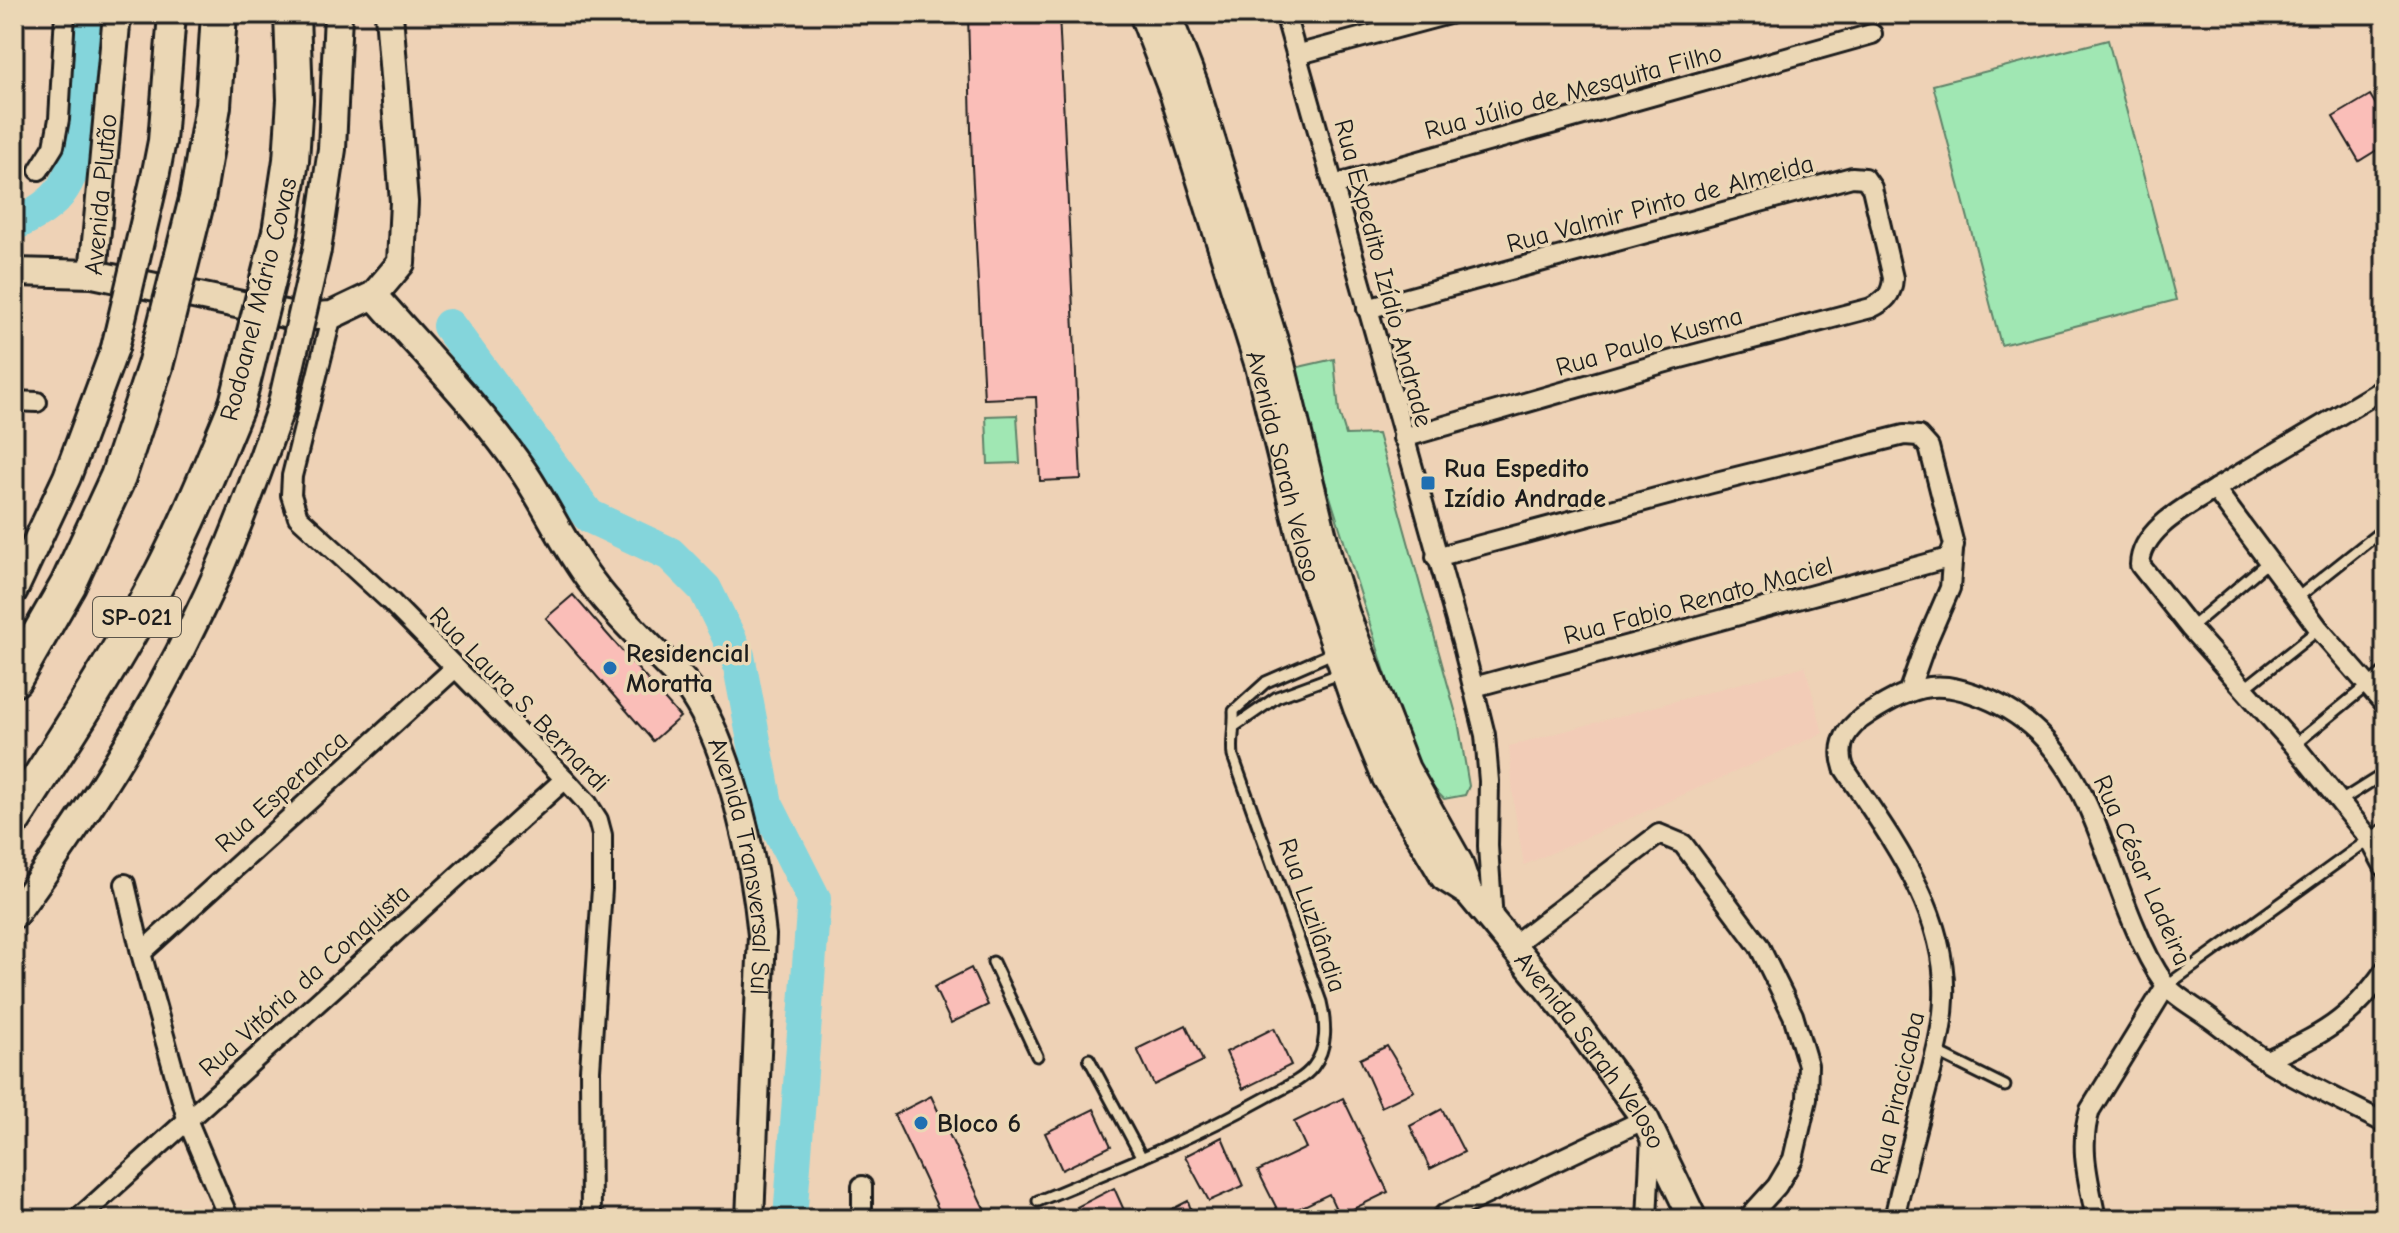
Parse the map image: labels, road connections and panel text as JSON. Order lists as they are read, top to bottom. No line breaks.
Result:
{"streets":{"highway":["Rodoanel Mário Covas","SP-021"],"main road":["Avenida Plutão","Avenida Sarah Veloso","Avenida Transversal Sul"],"street":["Rua Júlio de Mesquita Filho","Rua Valmir Pinto de Almeida","Rua Expedito Izídio Andrade","Rua Paulo Kusma","Rua Fabio Renato Maciel","Rua Laura S. Bernardi","Rua Esperanca","Rua César Ladeira","Rua Vitória da Conquista","Rua Piracicaba"],"lane":["Rua Luzilândia"]},"crossings":[["Rua Júlio de Mesquita Filho","Rua Expedito Izídio Andrade"],["Avenida Plutão","Rua Laura S. Bernardi"],["Avenida Plutão","Avenida Transversal Sul"],["Rua Valmir Pinto de Almeida","Rua Expedito Izídio Andrade"],["Rua Valmir Pinto de Almeida","Rua Paulo Kusma"],["Rua Expedito Izídio Andrade","Rua Paulo Kusma"],["Rua Expedito Izídio Andrade","Avenida Sarah Veloso"],["Rua Expedito Izídio Andrade","Rua Fabio Renato Maciel"],["Rua Laura S. Bernardi","Rua Esperanca"],["Rua Laura S. Bernardi","Rua Vitória da Conquista"],["Rua César Ladeira","Rua Piracicaba"]],"places":{"transit":["Rua Espedito Izídio Andrade"],"other":["Residencial Moratta","Bloco 6"]}}
